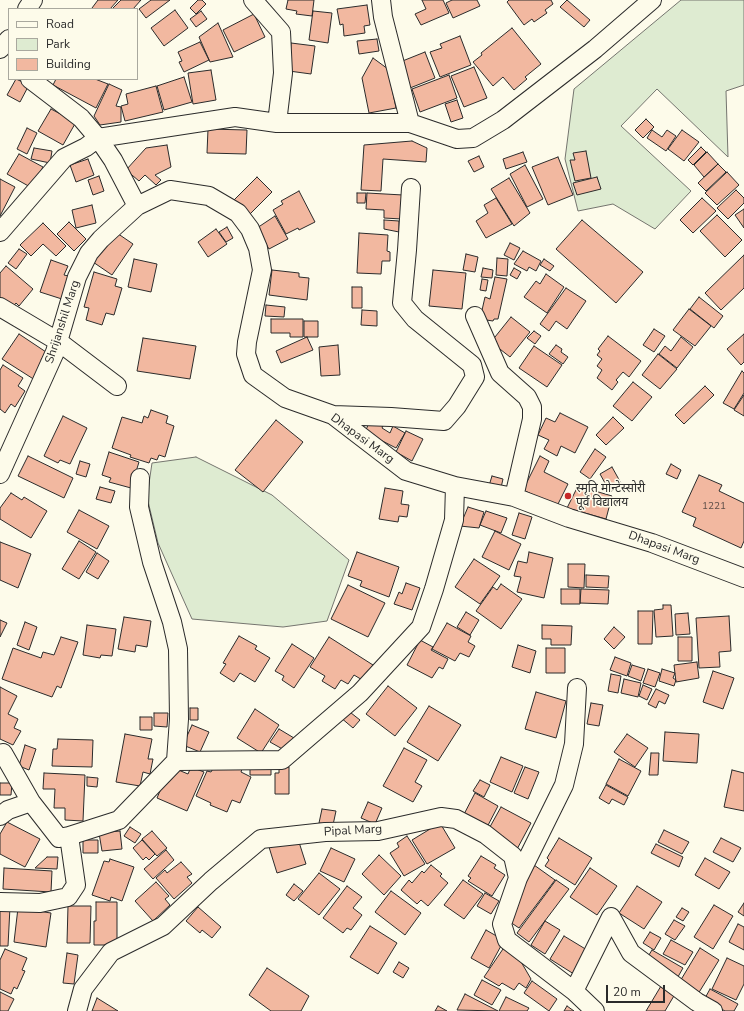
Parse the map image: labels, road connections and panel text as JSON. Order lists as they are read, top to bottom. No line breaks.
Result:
{"streets":{"street":["Shrijanshil Marg","Dhapasi Marg","Pipal Marg"]},"crossings":[["Shrijanshil Marg","Dhapasi Marg"]],"places":["स्मृति मोन्टेस्सोरी पूर्व विद्यालय"],"house_numbers":["1221"],"legend":["Road","Park","Building"],"scale_bar":"20 m"}
